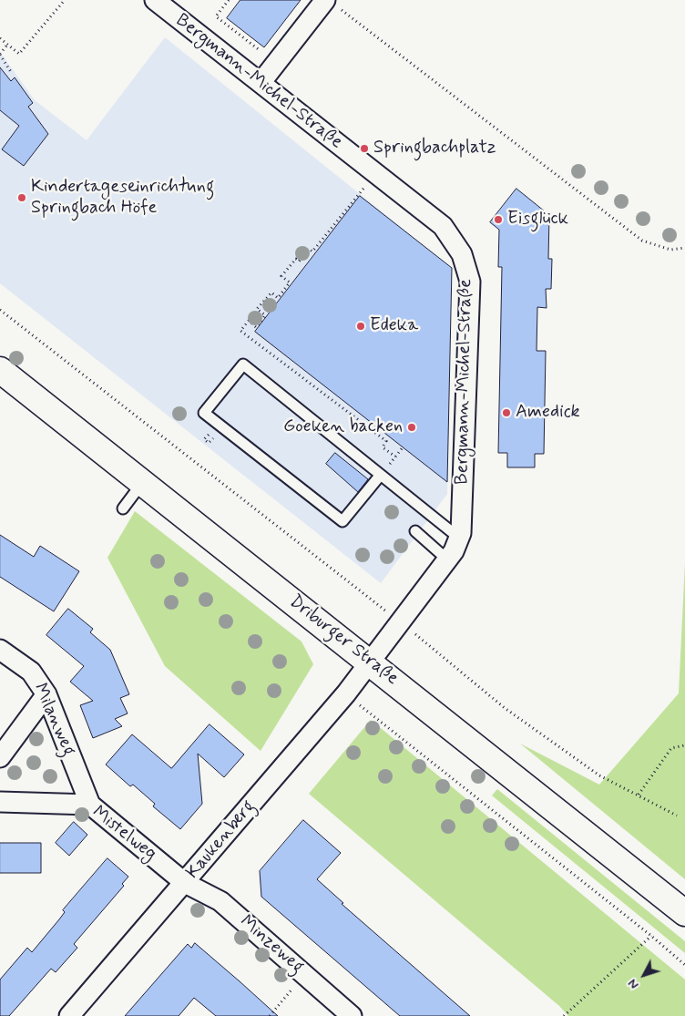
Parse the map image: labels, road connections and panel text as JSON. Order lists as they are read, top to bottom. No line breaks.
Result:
{"streets":{"main road":["Driburger Straße"],"street":["Bergmann-Michel-Straße","Milanweg","Mistelweg","Kaukenberg","Minzeweg"]},"crossings":[["Bergmann-Michel-Straße","Driburger Straße"],["Bergmann-Michel-Straße","Kaukenberg"],["Driburger Straße","Kaukenberg"],["Milanweg","Mistelweg"],["Mistelweg","Kaukenberg"],["Mistelweg","Minzeweg"],["Kaukenberg","Minzeweg"]],"places":["Springbachplatz","Kindertageseinrichtung Springbach Höfe","Eisglück","Edeka","Amedick","Goeken backen"],"north":"bottom left"}
